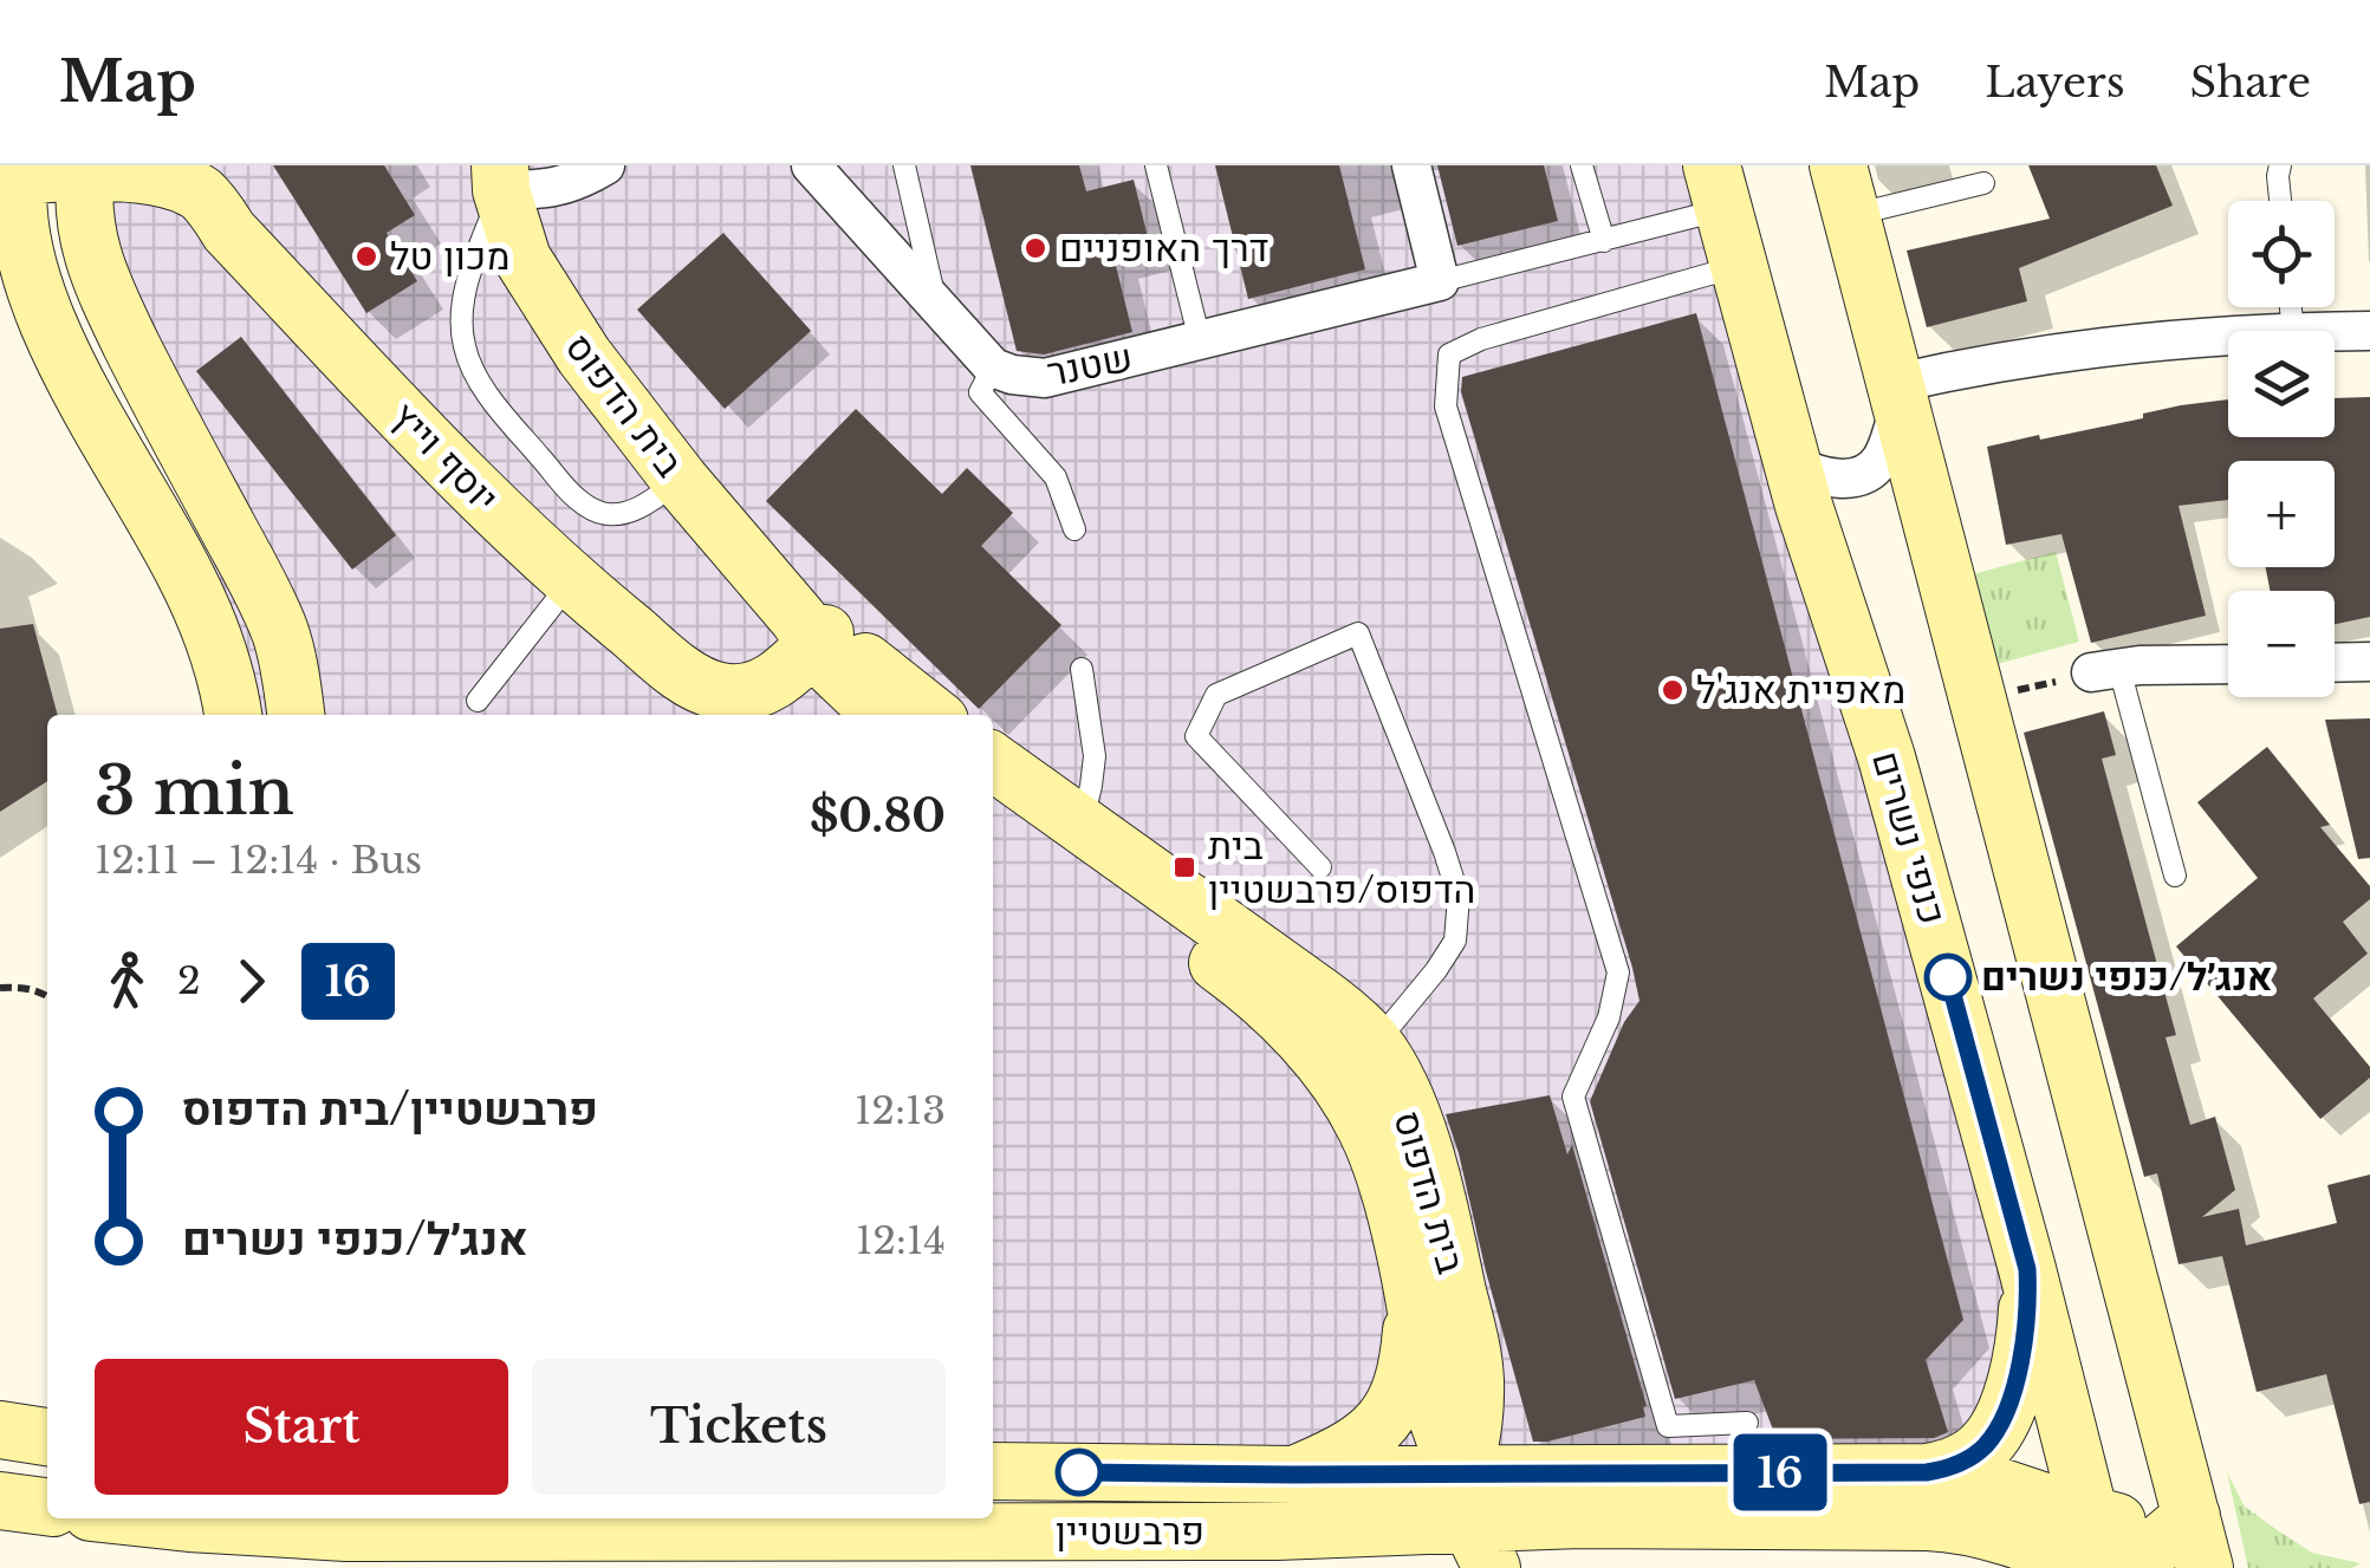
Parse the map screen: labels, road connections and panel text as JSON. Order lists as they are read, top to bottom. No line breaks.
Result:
{"streets":{"street":["שטנר","בית הדפוס","יוסף וייץ","כנפי נשרים","פרבשטיין"]},"crossings":[["בית הדפוס","יוסף וייץ"],["בית הדפוס","פרבשטיין"],["כנפי נשרים","פרבשטיין"]],"places":{"other":["דרך האופניים","מכון טל","מאפיית אנג'ל","אנג׳ל/כנפי נשרים"],"transit":["בית הדפוס/פרבשטיין"]},"lines":["bus line 16"],"page":{"header":"Map","nav":["Map","Layers","Share"],"on_map":"16","map_buttons":["+","−"],"heading":["3 min","12:11 – 12:14 · Bus","$0.80"],"legs":["2","16"],"list":[{"name":"פרבשטיין/בית הדפוס","value":"12:13"},{"name":"אנג׳ל/כנפי נשרים","value":"12:14"}],"buttons":["Start","Tickets"]}}
